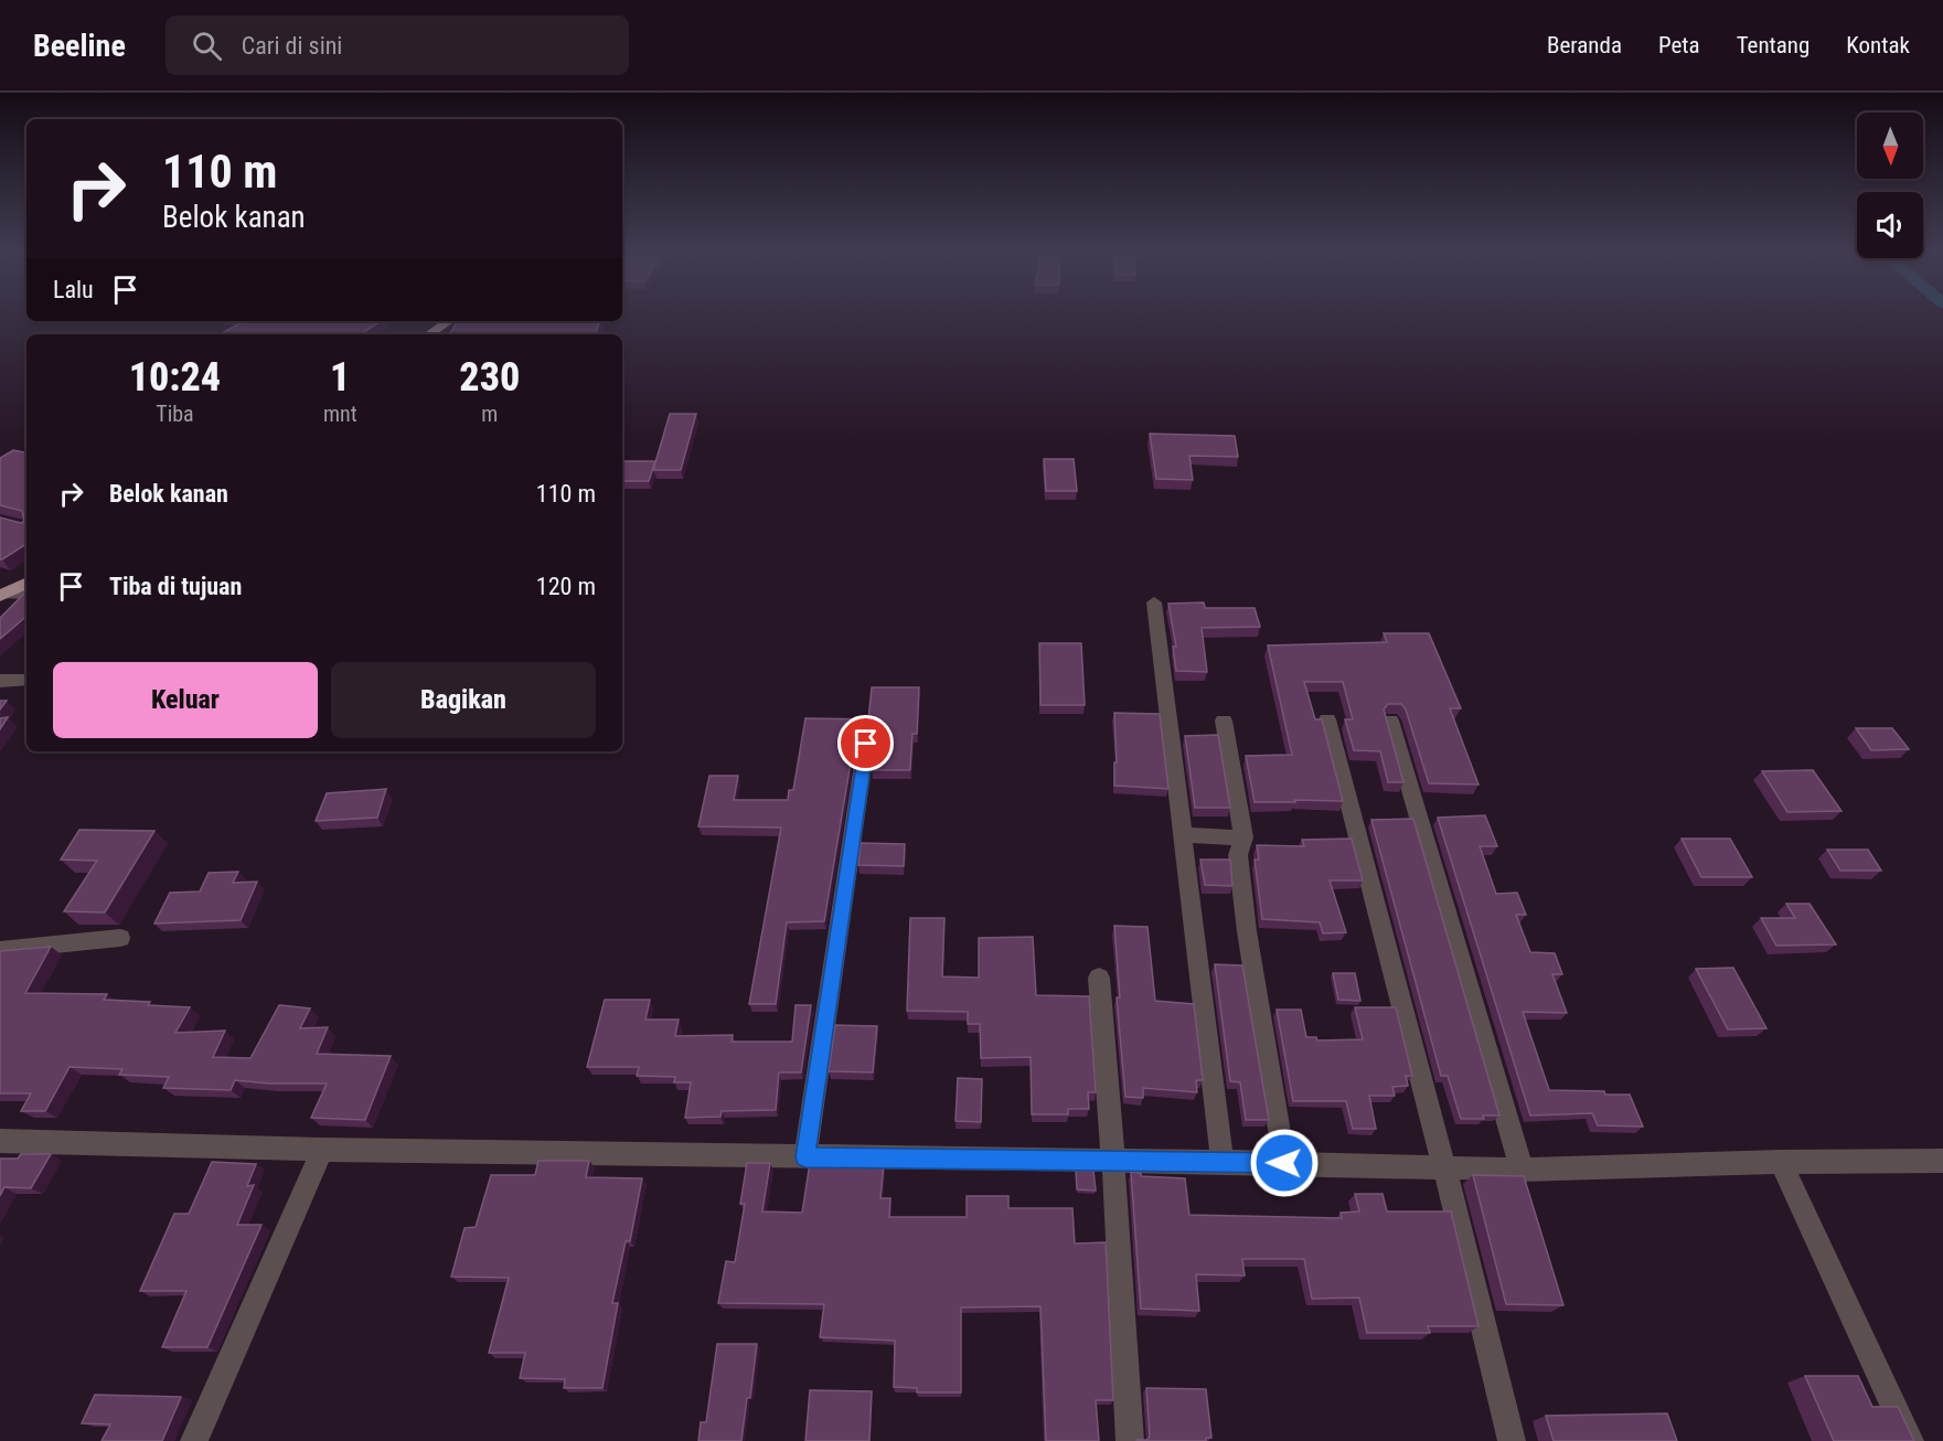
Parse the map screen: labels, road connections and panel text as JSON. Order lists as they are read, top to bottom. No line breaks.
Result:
{"north":"bottom","page":{"header":"Beeline","search":"Cari di sini","nav":["Beranda","Peta","Tentang","Kontak"],"turn":["110 m","Belok kanan"],"then":"Lalu","eta":["10:24","Tiba","1","mnt","230","m"],"list":[{"name":"Belok kanan","value":"110 m"},{"name":"Tiba di tujuan","value":"120 m"}],"buttons":["Keluar","Bagikan"]}}
